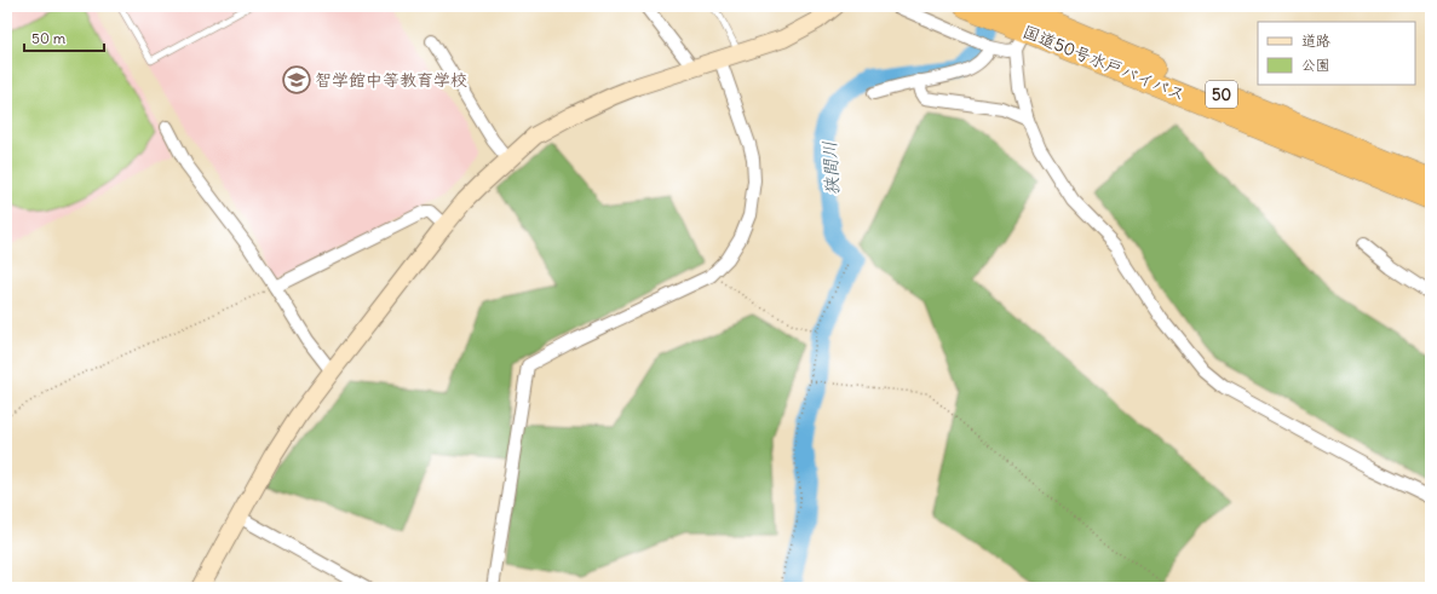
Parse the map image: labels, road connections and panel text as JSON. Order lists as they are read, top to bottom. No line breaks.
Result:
{"streets":{"highway":["国道50号水戸バイパス","50"]},"water":["狭間川"],"places":{"school or university":["智学館中等教育学校"]},"legend":["道路","公園"],"scale_bar":"50 m"}
